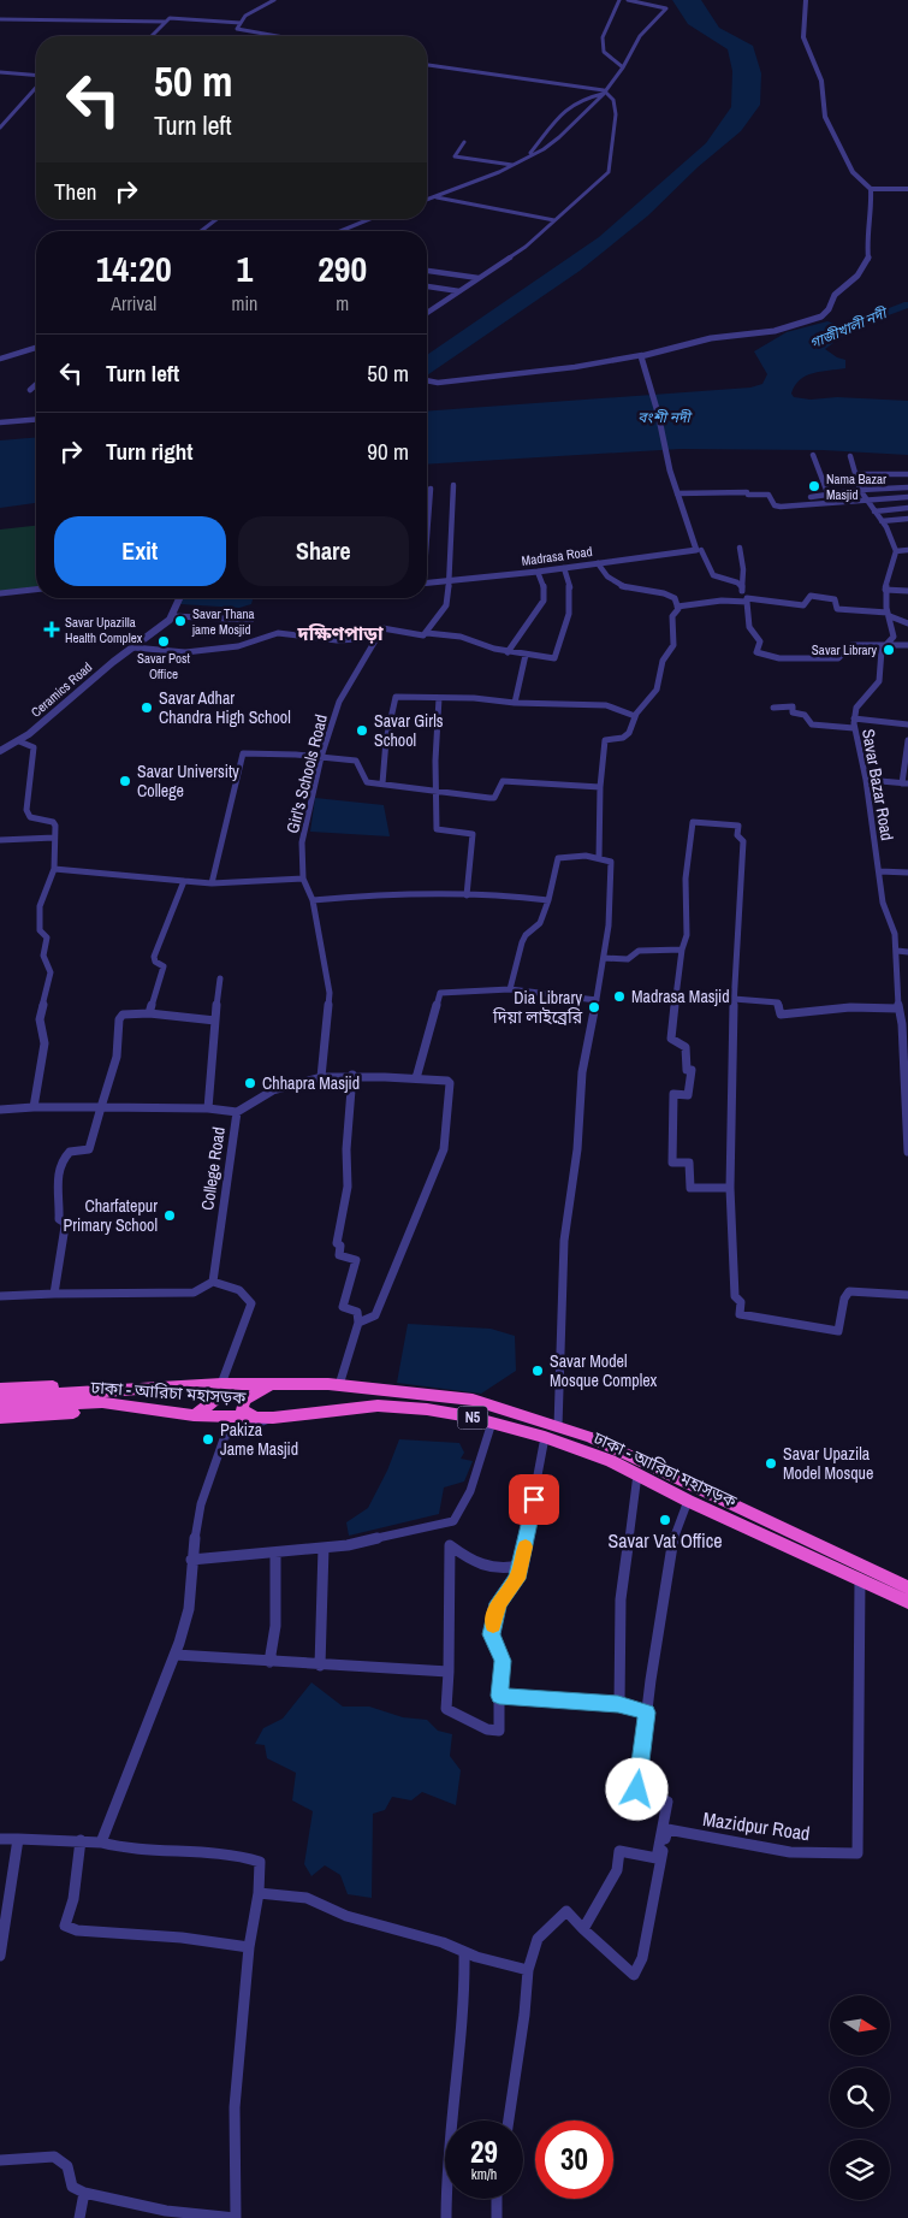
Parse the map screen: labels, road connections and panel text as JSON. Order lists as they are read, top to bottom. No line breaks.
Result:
{"streets":{"highway":["ঢাকা - আরিচা মহাসড়ক","N5"],"street":["Madrasa Road","Ceramics Road","Girl's Schools Road","Savar Bazar Road","College Road","Mazidpur Road"]},"crossings":[["ঢাকা - আরিচা মহাসড়ক","Mazidpur Road"]],"districts":["দক্ষিণপাড়া"],"water":["গাজীখালী নদী","বংশী নদী"],"places":{"other":["Nama Bazar Masjid","Savar Thana jame Mosjid","Savar Post Office","Savar Library","Savar Adhar Chandra High School","Savar Girls School","Savar University College","Madrasa Masjid","Dia Library দিয়া লাইব্রেরি","Chhapra Masjid","Charfatepur Primary School","Savar Model Mosque Complex","Pakiza Jame Masjid","Savar Upazila Model Mosque","Savar Vat Office"],"health":["Savar Upazilla Health Complex"]},"north":"right","page":{"turn":["50 m","Turn left"],"then":"Then","eta":["14:20","Arrival","1","min","290","m"],"list":[{"name":"Turn left","value":"50 m"},{"name":"Turn right","value":"90 m"}],"buttons":["Exit","Share"],"speed":"29 km/h","limit":"30"}}
